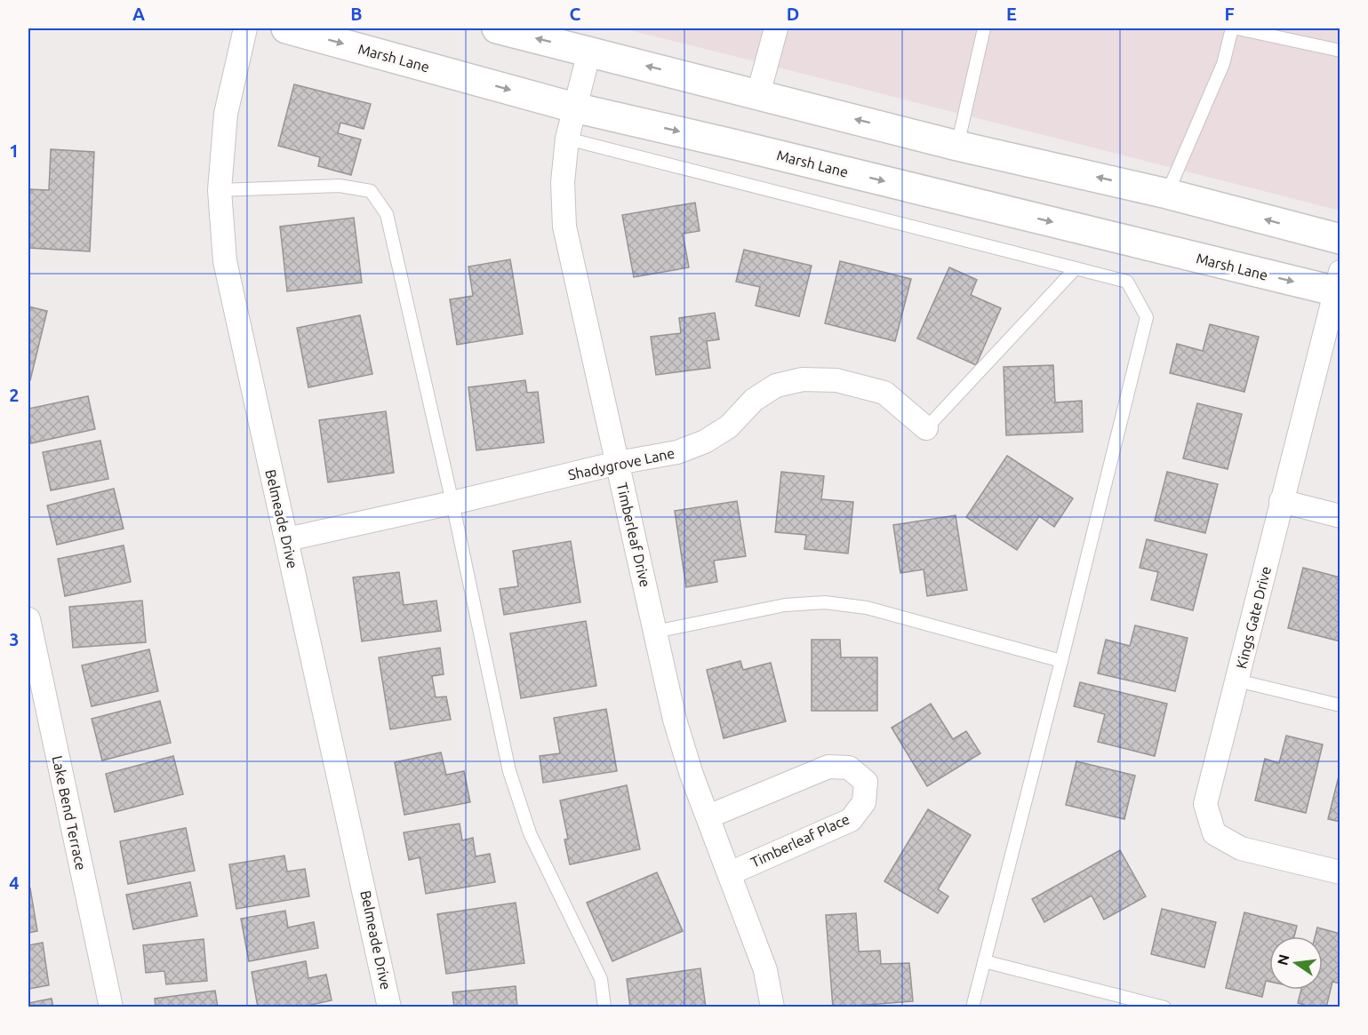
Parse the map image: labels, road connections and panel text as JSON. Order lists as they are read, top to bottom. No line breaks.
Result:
{"streets":{"main road":["Marsh Lane"],"street":["Shadygrove Lane","Belmeade Drive","Timberleaf Drive","Kings Gate Drive","Lake Bend Terrace","Timberleaf Place"]},"crossings":[["Marsh Lane","Timberleaf Drive"],["Marsh Lane","Kings Gate Drive"],["Shadygrove Lane","Belmeade Drive"],["Shadygrove Lane","Timberleaf Drive"],["Timberleaf Drive","Timberleaf Place"]],"north":"left","grid":{"columns":["A","B","C","D","E","F"],"rows":["1","2","3","4"]}}
